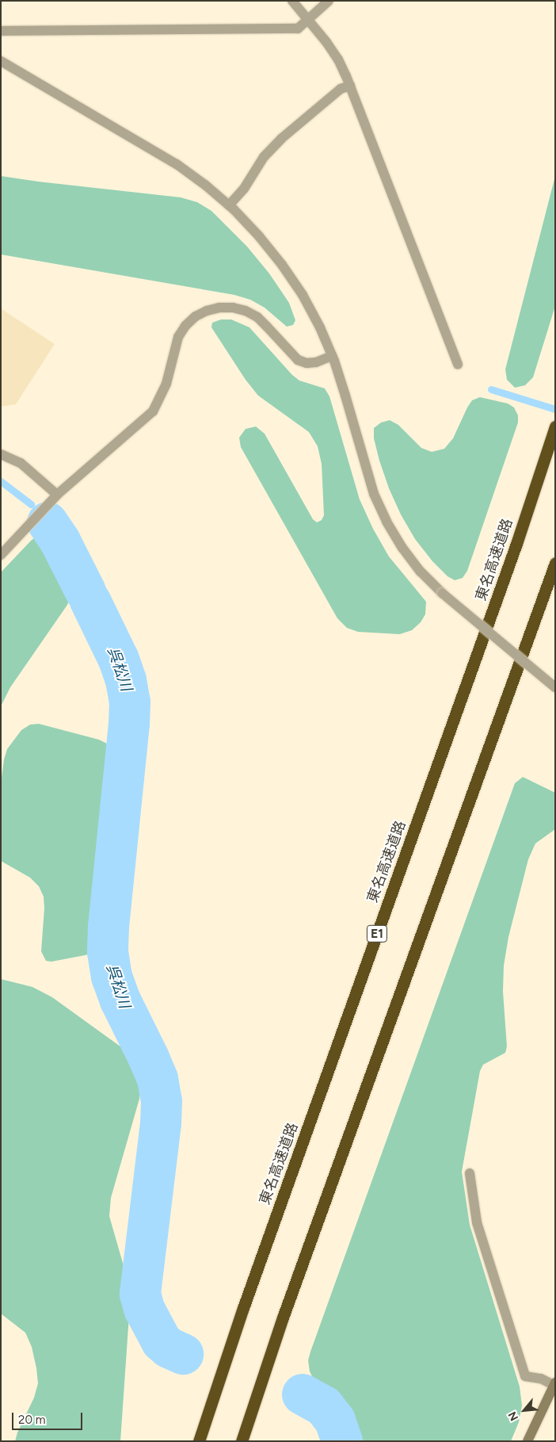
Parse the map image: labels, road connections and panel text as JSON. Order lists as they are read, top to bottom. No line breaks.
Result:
{"streets":{"highway":["東名高速道路","E1"]},"water":["呉松川"],"scale_bar":"20 m","north":"bottom left"}
